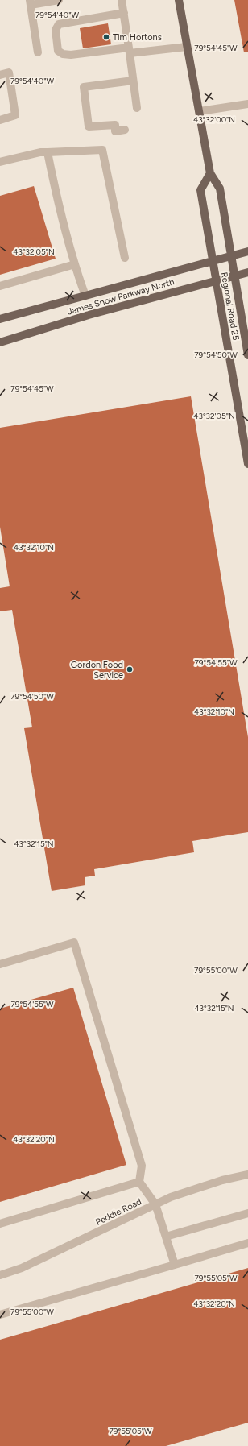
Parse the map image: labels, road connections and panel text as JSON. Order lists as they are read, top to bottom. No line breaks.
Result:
{"streets":{"main road":["James Snow Parkway North","Regional Road 25"],"street":["Peddie Road"]},"crossings":[["James Snow Parkway North","Regional Road 25"]],"places":["Tim Hortons","Gordon Food Service"],"coordinates":["79°54'40\"W","79°54'45\"W","43°32'00\"N","43°32'05\"N","79°54'50\"W","43°32'10\"N","79°54'55\"W","43°32'15\"N","79°55'00\"W","43°32'20\"N","79°55'05\"W"]}
